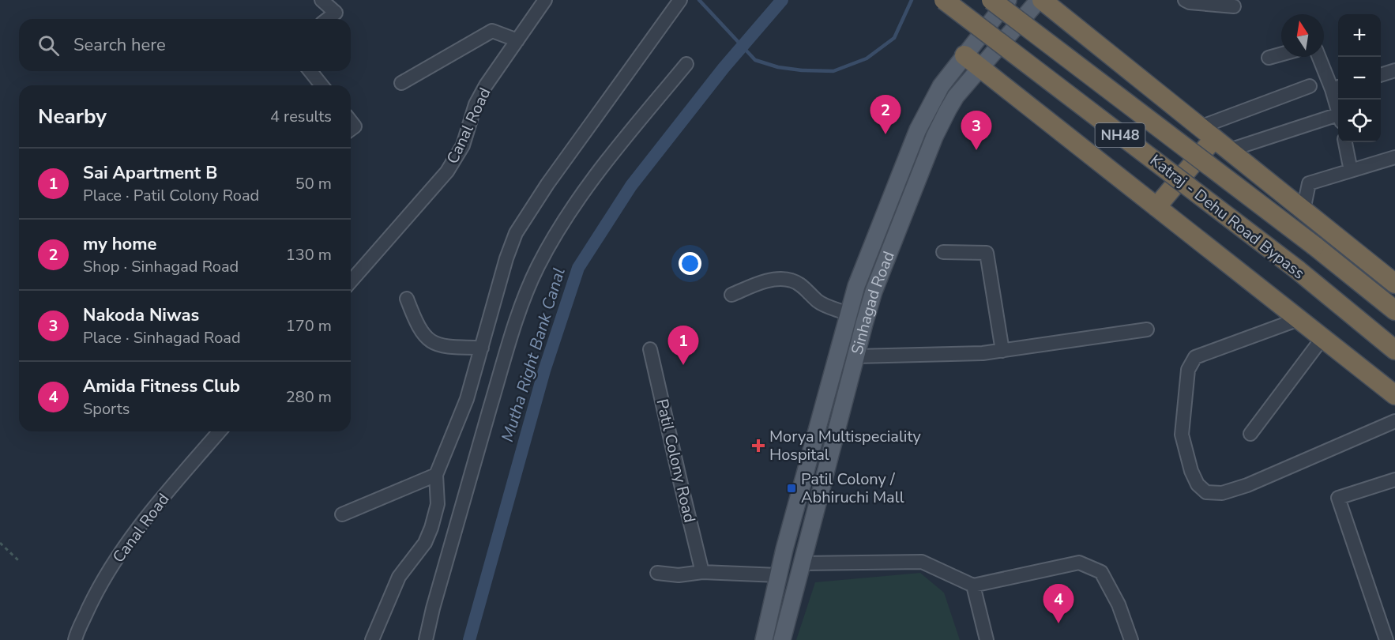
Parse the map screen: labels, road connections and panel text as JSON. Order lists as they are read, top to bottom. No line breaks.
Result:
{"streets":{"highway":["NH48","Katraj - Dehu Road Bypass"],"main road":["Sinhagad Road"],"street":["Canal Road","Patil Colony Road"]},"water":["Mutha Right Bank Canal"],"places":{"health":["Morya Multispeciality Hospital"],"transit":["Patil Colony / Abhiruchi Mall"]},"north":"top","page":{"map_buttons":["+","−"],"search":"Search here","heading":["Nearby","4 results"],"pins":["2","3","1","4"],"list":[{"mark":"1","name":"Sai Apartment B","note":"Place · Patil Colony Road","value":"50 m"},{"mark":"2","name":"my home","note":"Shop · Sinhagad Road","value":"130 m"},{"mark":"3","name":"Nakoda Niwas","note":"Place · Sinhagad Road","value":"170 m"},{"mark":"4","name":"Amida Fitness Club","note":"Sports","value":"280 m"}]}}
